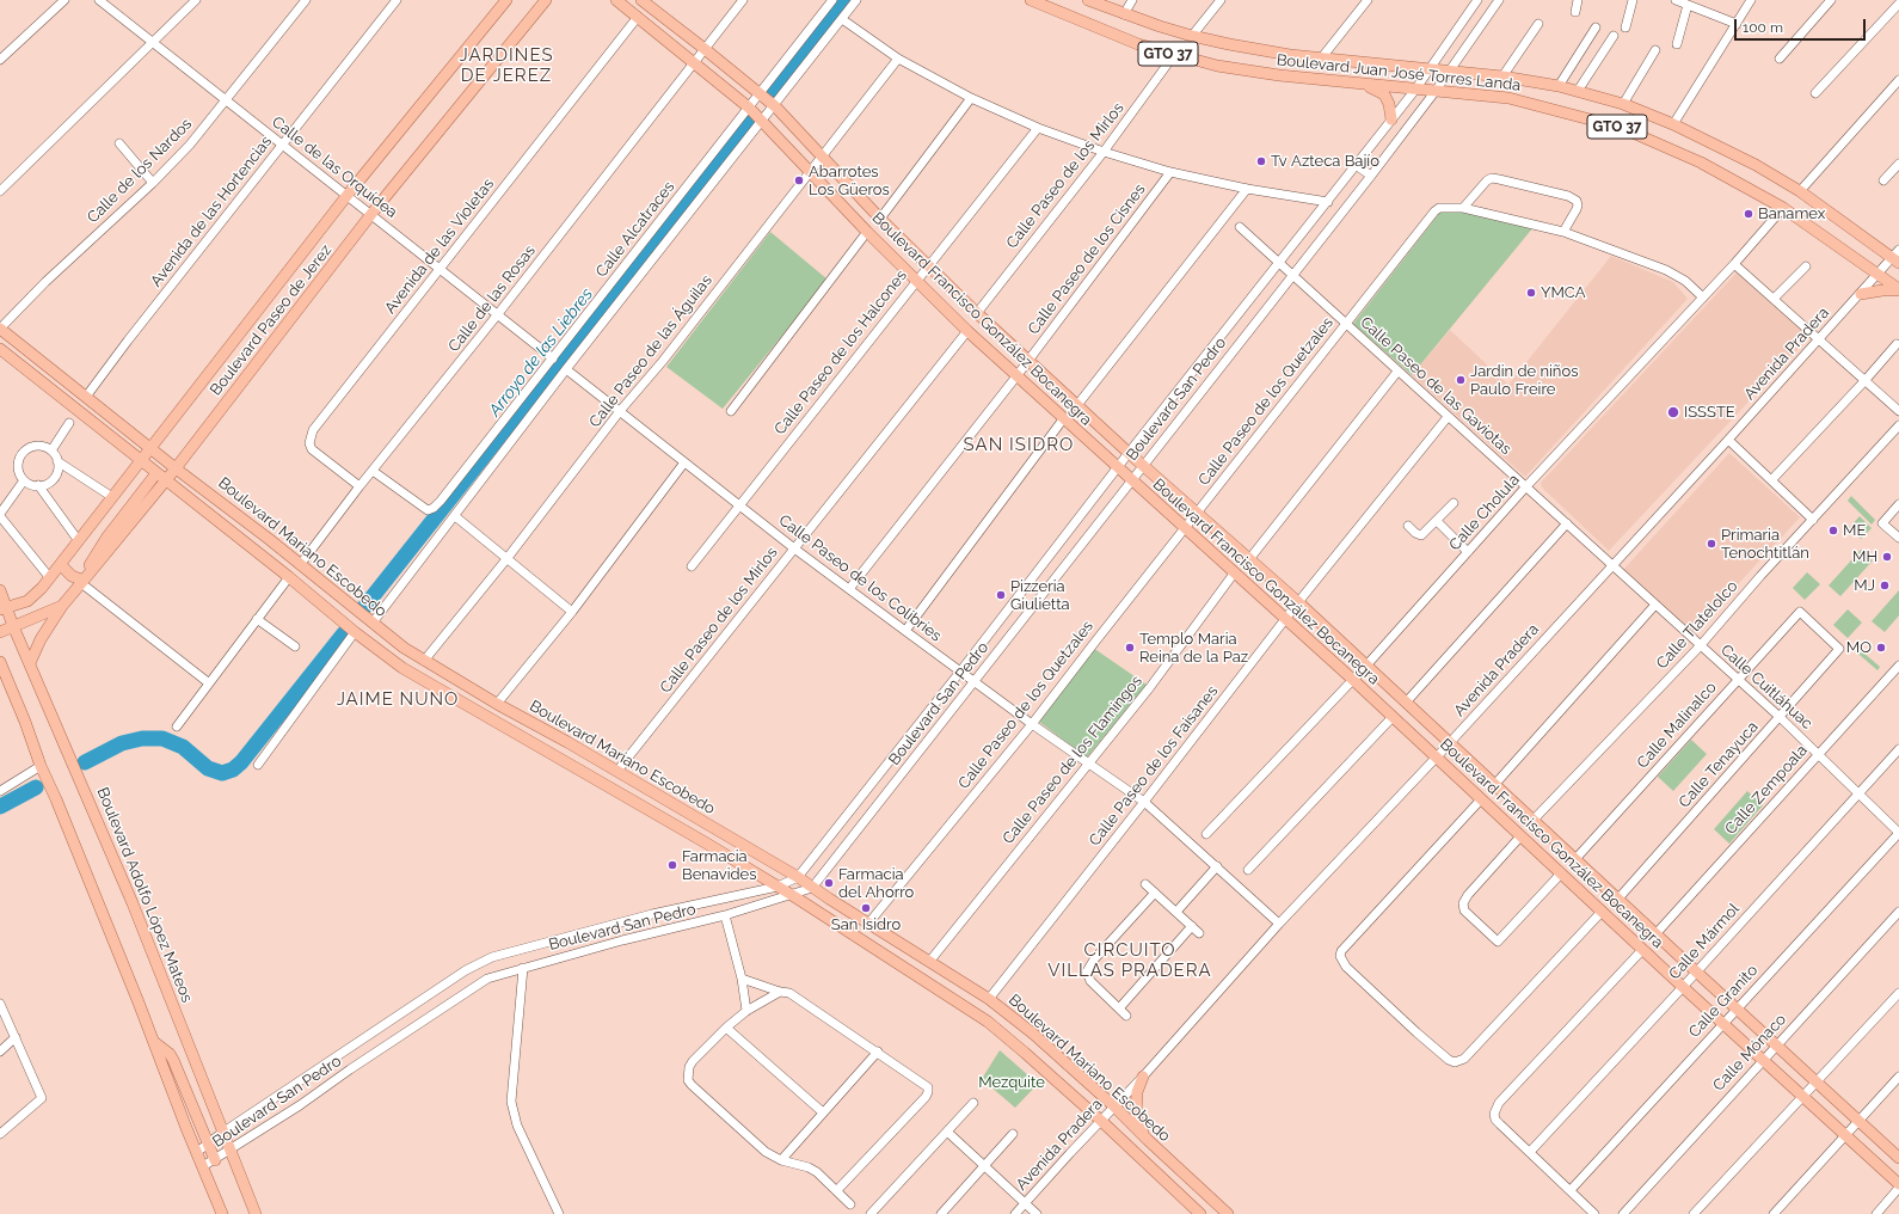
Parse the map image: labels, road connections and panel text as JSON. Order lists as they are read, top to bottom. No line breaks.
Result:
{"streets":{"main road":["GTO 37","Boulevard Juan José Torres Landa","Boulevard Francisco González Bocanegra","Boulevard Paseo de Jerez","Boulevard Mariano Escobedo","Boulevard Adolfo López Mateos"],"street":["Calle de las Orquídea","Calle de los Nardos","Calle Paseo de los Mirlos","Avenida de las Hortencias","Calle Alcatraces","Avenida de las Violetas","Calle Paseo de los Cisnes","Calle de las Rosas","Calle Paseo de las Águilas","Calle Paseo de los Halcones","Avenida Pradera","Calle Paseo de las Gaviotas","Boulevard San Pedro","Calle Paseo de los Quetzales","Calle Cholula","Calle Paseo de los Colibríes","Calle Tlatelolco","Calle Cuitláhuac","Calle Malinalco","Calle Paseo de los Flamingos","Calle Tenayuca","Calle Paseo de los Faisanes","Calle Zempoala","Calle Mármol","Calle Granito","Calle Mónaco"]},"crossings":[["Boulevard Juan José Torres Landa","Calle Paseo de los Mirlos"],["Boulevard Juan José Torres Landa","Avenida Pradera"],["Boulevard Juan José Torres Landa","Boulevard San Pedro"],["Boulevard Juan José Torres Landa","Calle Cholula"],["Calle de las Orquídea","Calle de los Nardos"],["Calle de las Orquídea","Avenida de las Hortencias"],["Calle de las Orquídea","Calle Alcatraces"],["Calle de las Orquídea","Avenida de las Violetas"],["Calle de las Orquídea","Calle de las Rosas"],["Calle de las Orquídea","Boulevard Paseo de Jerez"],["Calle de los Nardos","Boulevard Mariano Escobedo"],["Calle Paseo de los Mirlos","Boulevard Francisco González Bocanegra"],["Calle Paseo de los Mirlos","Boulevard Mariano Escobedo"],["Calle Paseo de los Mirlos","Calle Paseo de los Colibríes"],["Avenida de las Hortencias","Boulevard Mariano Escobedo"],["Calle Alcatraces","Calle de las Rosas"],["Calle Alcatraces","Boulevard Francisco González Bocanegra"],["Avenida de las Violetas","Calle de las Rosas"],["Avenida de las Violetas","Boulevard Francisco González Bocanegra"],["Calle Paseo de los Cisnes","Boulevard Francisco González Bocanegra"],["Calle Paseo de los Cisnes","Calle Paseo de los Colibríes"],["Calle de las Rosas","Boulevard Francisco González Bocanegra"],["Calle de las Rosas","Boulevard Mariano Escobedo"],["Boulevard Francisco González Bocanegra","Calle Paseo de las Águilas"],["Boulevard Francisco González Bocanegra","Calle Paseo de los Halcones"],["Boulevard Francisco González Bocanegra","Avenida Pradera"],["Boulevard Francisco González Bocanegra","Boulevard San Pedro"],["Boulevard Francisco González Bocanegra","Calle Paseo de los Quetzales"],["Boulevard Francisco González Bocanegra","Calle Cholula"],["Boulevard Francisco González Bocanegra","Calle Tlatelolco"],["Boulevard Francisco González Bocanegra","Calle Malinalco"],["Boulevard Francisco González Bocanegra","Calle Paseo de los Flamingos"],["Boulevard Francisco González Bocanegra","Calle Tenayuca"],["Boulevard Francisco González Bocanegra","Calle Paseo de los Faisanes"],["Boulevard Francisco González Bocanegra","Calle Zempoala"],["Boulevard Francisco González Bocanegra","Calle Mármol"],["Boulevard Francisco González Bocanegra","Calle Granito"],["Boulevard Francisco González Bocanegra","Calle Mónaco"],["Boulevard Paseo de Jerez","Boulevard Mariano Escobedo"],["Boulevard Paseo de Jerez","Boulevard Adolfo López Mateos"],["Calle Paseo de las Águilas","Boulevard Mariano Escobedo"],["Calle Paseo de las Águilas","Calle Paseo de los Colibríes"],["Calle Paseo de los Halcones","Calle Paseo de los Colibríes"],["Avenida Pradera","Calle Paseo de las Gaviotas"],["Avenida Pradera","Boulevard Mariano Escobedo"],["Avenida Pradera","Calle Paseo de los Colibríes"],["Avenida Pradera","Calle Cuitláhuac"],["Calle Paseo de las Gaviotas","Boulevard San Pedro"],["Calle Paseo de las Gaviotas","Calle Paseo de los Quetzales"],["Calle Paseo de las Gaviotas","Calle Cholula"],["Calle Paseo de las Gaviotas","Calle Cuitláhuac"],["Calle Paseo de las Gaviotas","Calle Paseo de los Faisanes"],["Boulevard San Pedro","Boulevard Mariano Escobedo"],["Boulevard San Pedro","Calle Paseo de los Colibríes"],["Boulevard San Pedro","Boulevard Adolfo López Mateos"],["Calle Paseo de los Quetzales","Calle Cholula"],["Calle Paseo de los Quetzales","Boulevard Mariano Escobedo"],["Calle Paseo de los Quetzales","Calle Paseo de los Colibríes"],["Boulevard Mariano Escobedo","Calle Paseo de los Flamingos"],["Boulevard Mariano Escobedo","Calle Paseo de los Faisanes"],["Calle Paseo de los Colibríes","Calle Paseo de los Flamingos"],["Calle Paseo de los Colibríes","Calle Paseo de los Faisanes"],["Calle Tlatelolco","Calle Cuitláhuac"],["Calle Cuitláhuac","Calle Malinalco"],["Calle Cuitláhuac","Calle Tenayuca"],["Calle Cuitláhuac","Calle Zempoala"],["Calle Cuitláhuac","Calle Mármol"],["Calle Cuitláhuac","Calle Granito"],["Calle Malinalco","Calle Tenayuca"]],"districts":["JARDINES DE JEREZ","SAN ISIDRO","JAIME NUNO","CIRCUITO VILLAS PRADERA"],"water":["Arroyo de las Liebres"],"parks":["Mezquite"],"places":["Tv Azteca Bajío","Abarrotes Los Güeros","Banamex","YMCA","Jardin de niños Paulo Freire","ISSSTE","ME","Primaria Tenochtitlán","MH","MJ","Pizzeria Giulietta","Templo Maria Reina de la Paz","MO","Farmacia Benavides","Farmacia del Ahorro","San Isidro"],"scale_bar":"100 m"}
